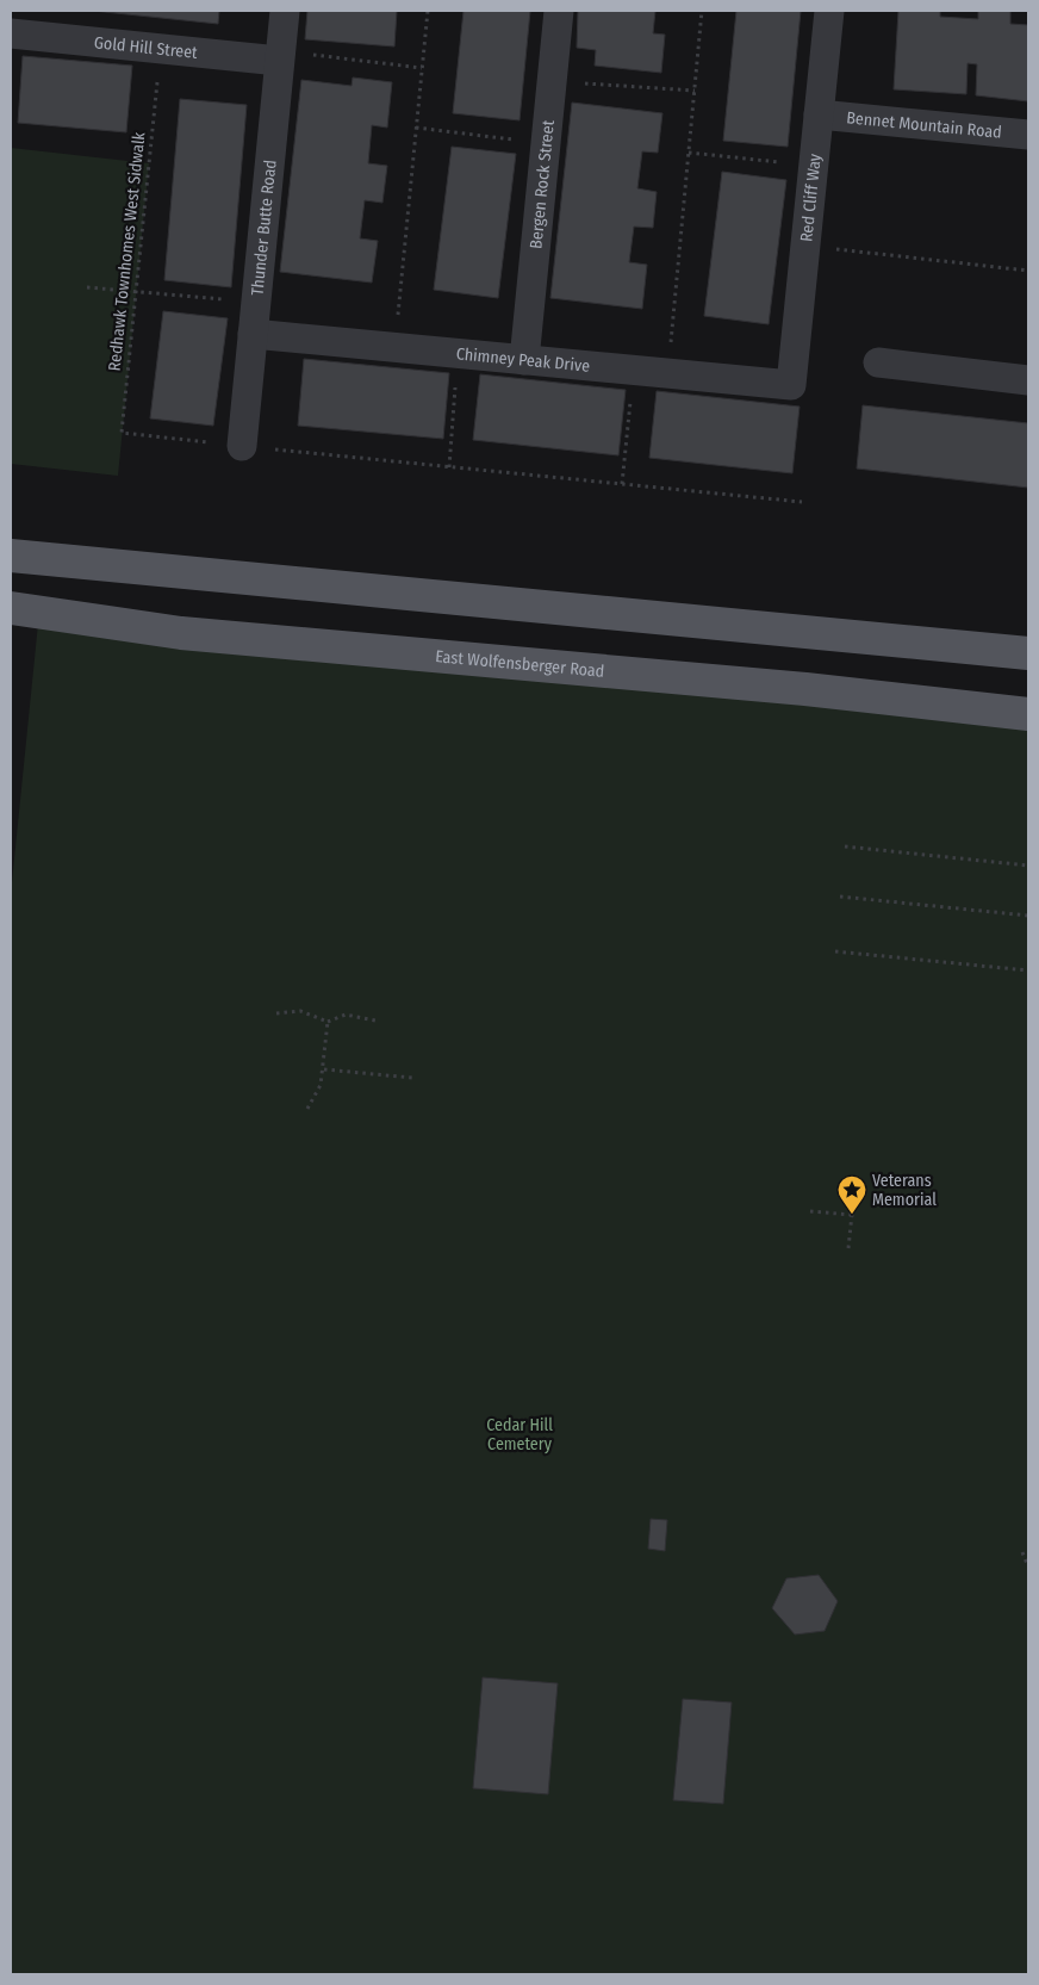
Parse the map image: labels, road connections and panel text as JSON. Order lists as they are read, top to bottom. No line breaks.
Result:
{"streets":{"main road":["East Wolfensberger Road"],"street":["Gold Hill Street","Bennet Mountain Road","Bergen Rock Street","Red Cliff Way","Thunder Butte Road","Chimney Peak Drive"],"path":["Redhawk Townhomes West Sidwalk"]},"crossings":[["Gold Hill Street","Thunder Butte Road"],["Bennet Mountain Road","Red Cliff Way"],["Bergen Rock Street","Chimney Peak Drive"],["Red Cliff Way","Chimney Peak Drive"],["Thunder Butte Road","Redhawk Townhomes West Sidwalk"],["Thunder Butte Road","Chimney Peak Drive"]],"parks":["Cedar Hill Cemetery"],"places":{"place":["Veterans Memorial"]}}
